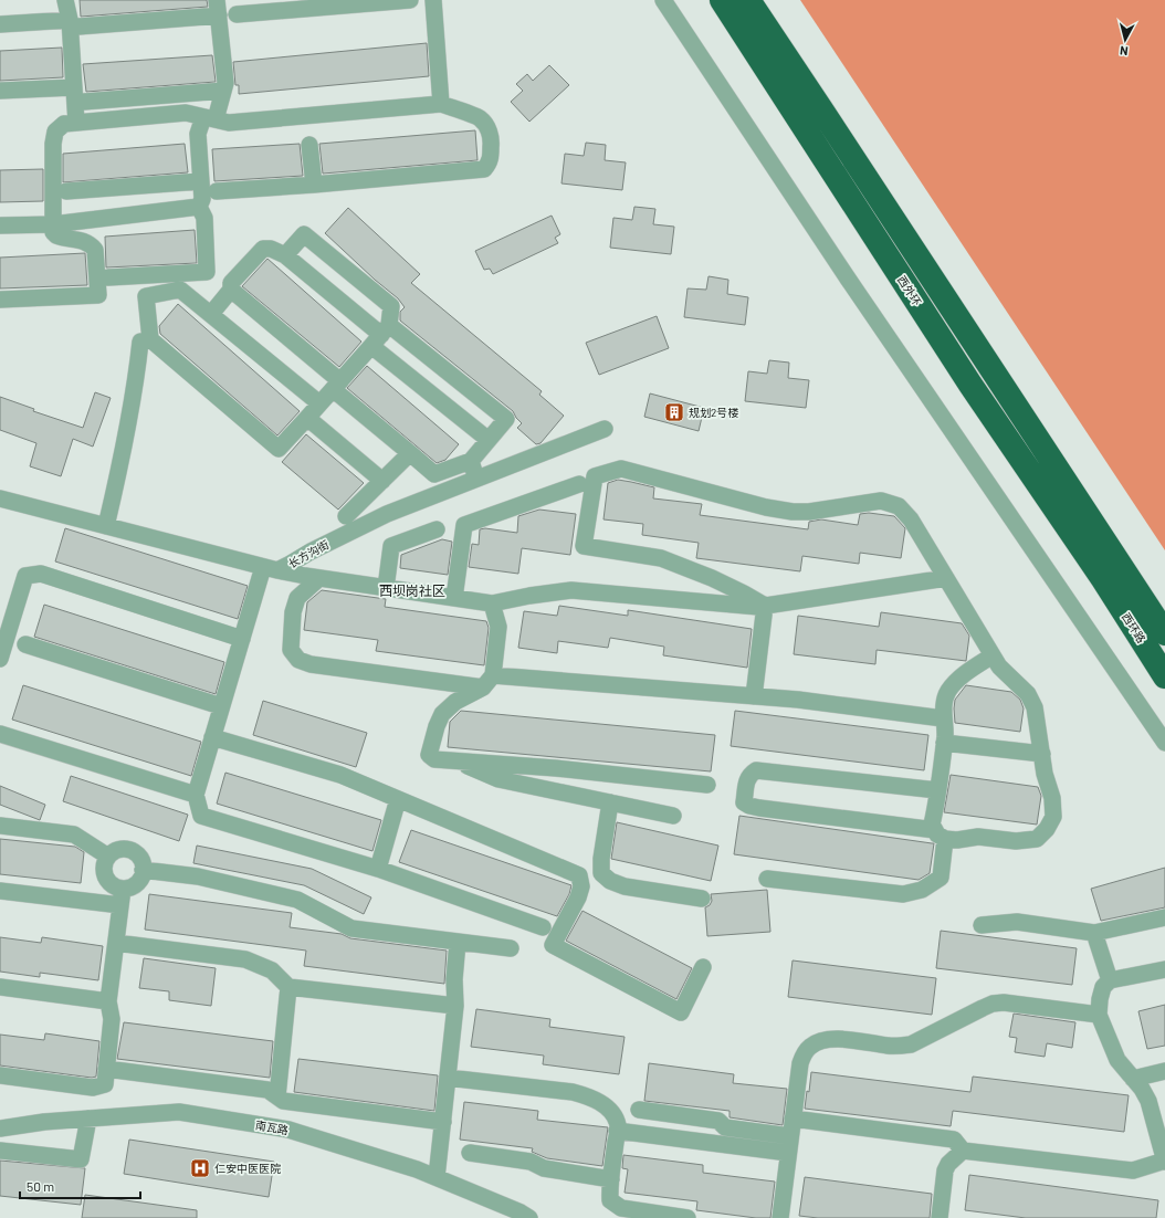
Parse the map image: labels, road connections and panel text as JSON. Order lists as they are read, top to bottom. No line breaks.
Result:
{"streets":{"highway":["西外环","西环路"],"street":["长方沟街","南瓦路"]},"crossings":[["西外环","西环路"]],"districts":["西坝岗社区"],"places":{"building":["规划2号楼"],"hospital":["仁安中医医院"]},"scale_bar":"50 m","north":"bottom"}
